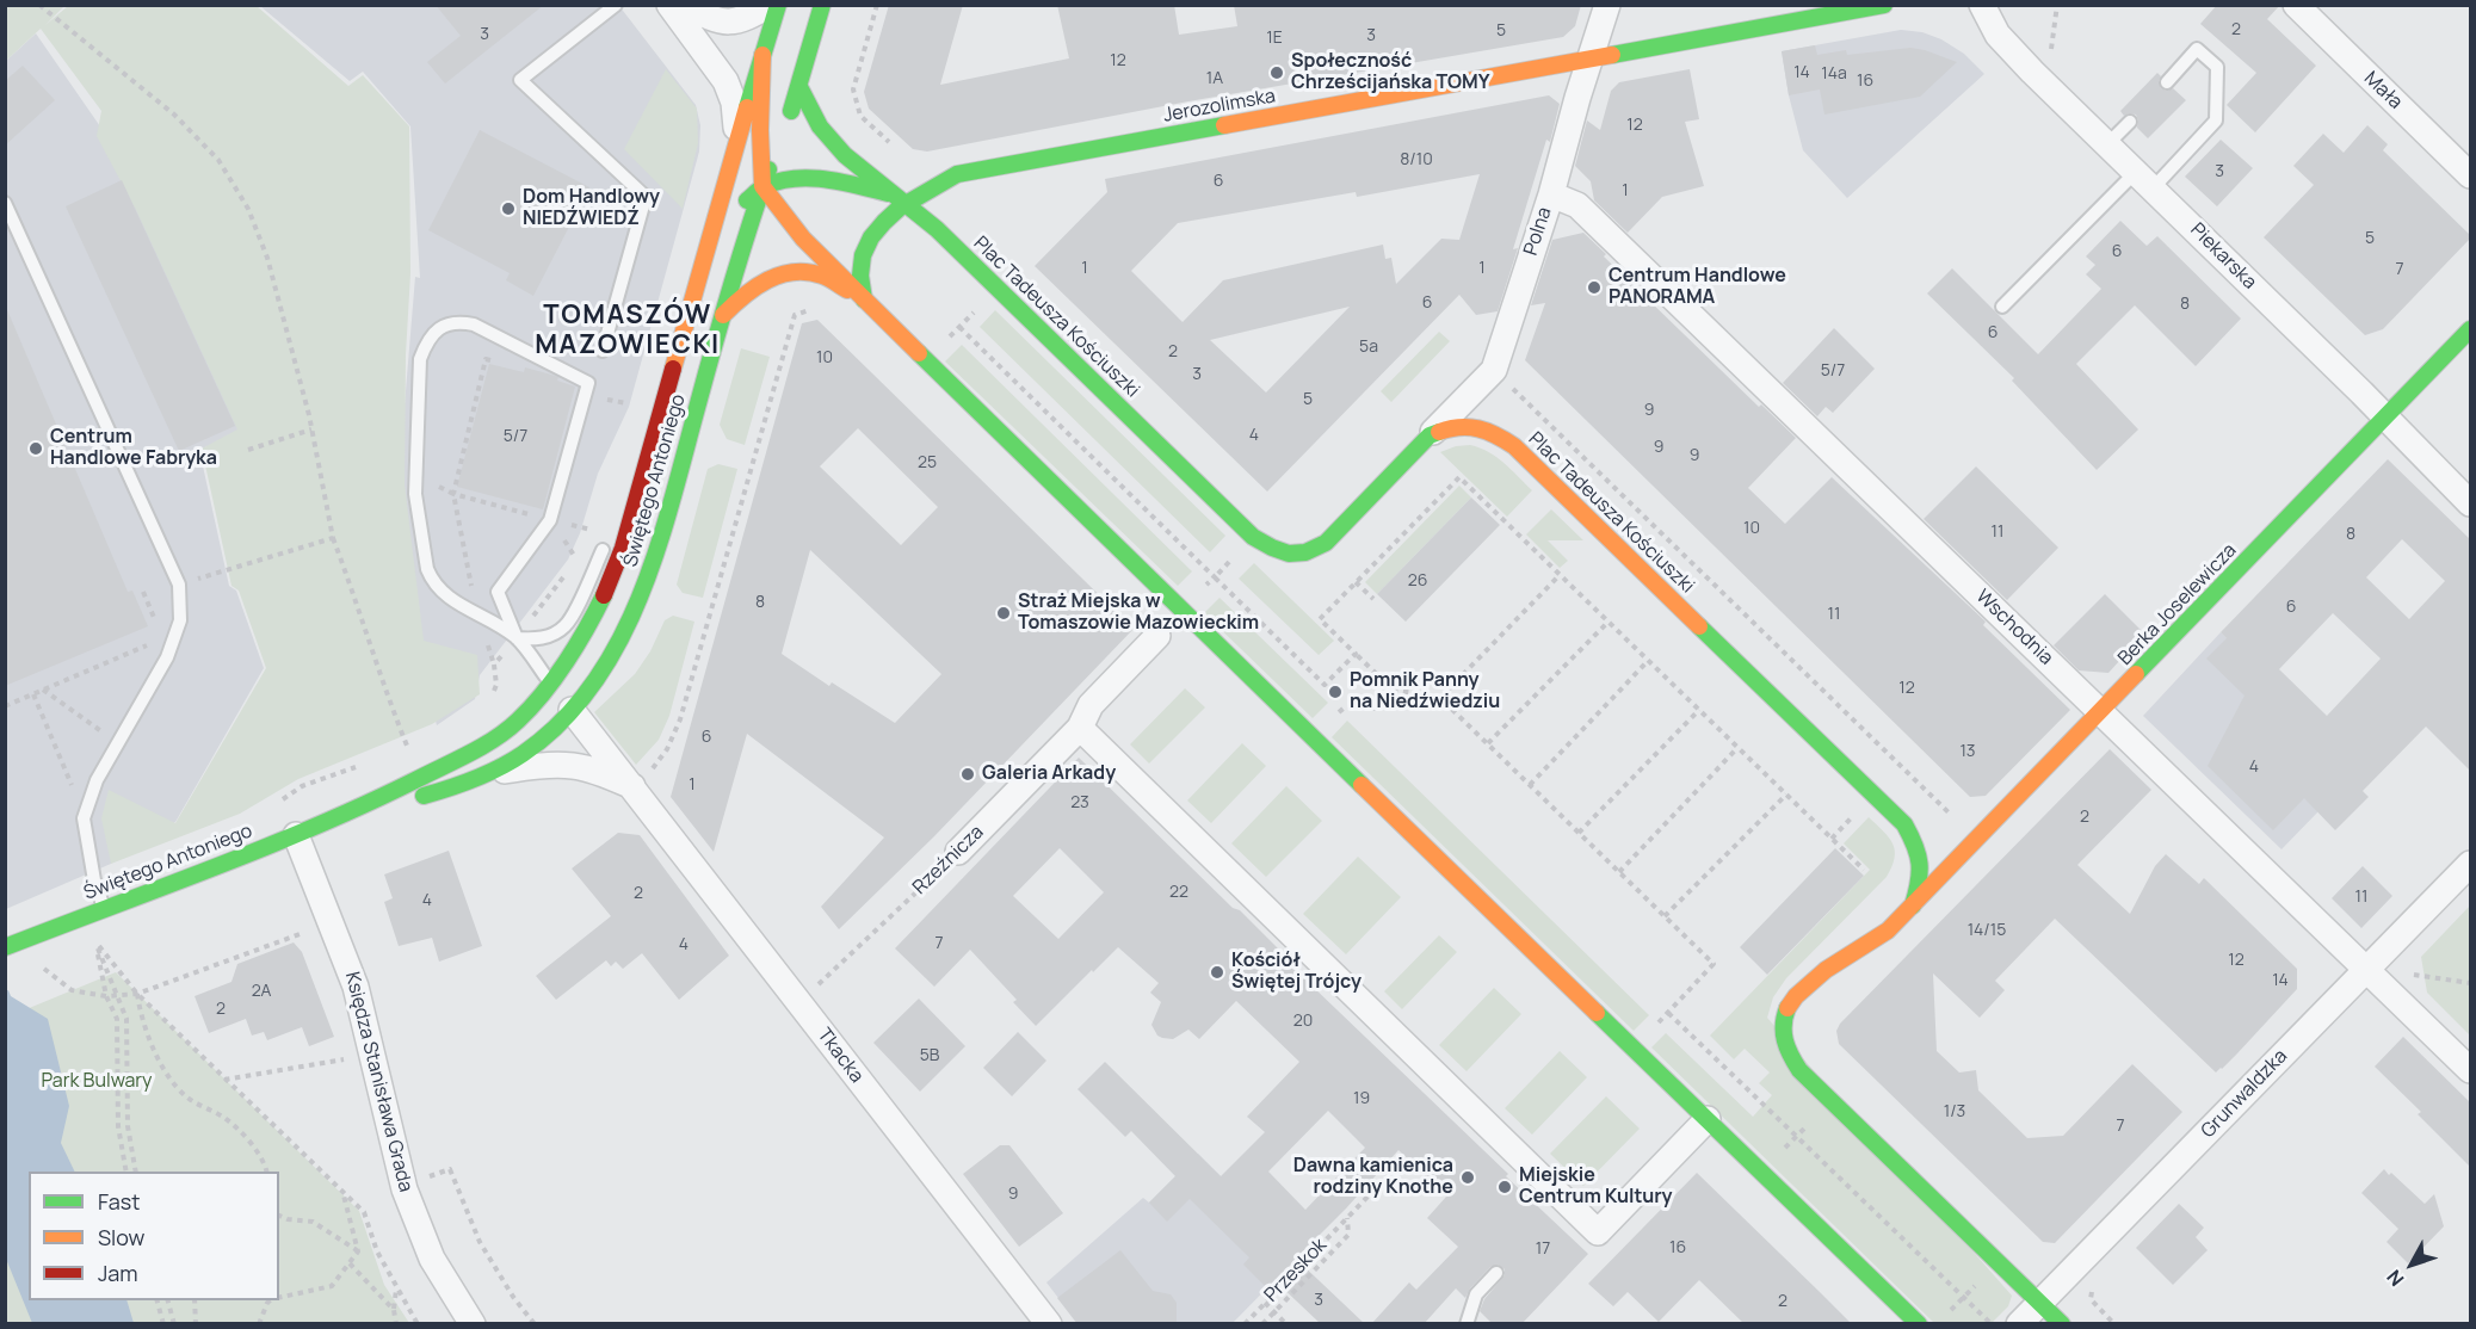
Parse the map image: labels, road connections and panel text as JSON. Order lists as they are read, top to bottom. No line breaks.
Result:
{"streets":{"street":["Mała","Jerozolimska","Polna","Piekarska","Plac Tadeusza Kościuszki","Świętego Antoniego","Berka Joselewicza","Wschodnia","Rzeźnicza","Tkacka","Księdza Stanisława Grada","Grunwaldzka"],"path":["Przeskok"]},"crossings":[["Jerozolimska","Polna"],["Jerozolimska","Plac Tadeusza Kościuszki"],["Polna","Plac Tadeusza Kościuszki"],["Polna","Wschodnia"],["Piekarska","Berka Joselewicza"],["Plac Tadeusza Kościuszki","Świętego Antoniego"],["Plac Tadeusza Kościuszki","Berka Joselewicza"],["Świętego Antoniego","Tkacka"],["Świętego Antoniego","Księdza Stanisława Grada"],["Berka Joselewicza","Wschodnia"],["Wschodnia","Grunwaldzka"]],"districts":["TOMASZÓW MAZOWIECKI"],"parks":["Park Bulwary"],"places":["Społeczność Chrześcijańska TOMY","Dom Handlowy NIEDŹWIEDŹ","Centrum Handlowe PANORAMA","Centrum Handlowe Fabryka","Straż Miejska w Tomaszowie Mazowieckim","Pomnik Panny na Niedźwiedziu","Galeria Arkady","Kościół Świętej Trójcy","Dawna kamienica rodziny Knothe","Miejskie Centrum Kultury"],"house_numbers":["2","5","3","3","1E","12","14","14a","1A","16","12","8/10","3","6","1","5","6","1","1","7","6","8","6","5a","2","10","5/7","3","5","9","4","5/7","9","9","25","10","11","8","26","8","6","11","12","6","13","4","1","23","2","22","2","11","4","14/15","7","4","12","14","2A","2","20","5B","19","1/3","7","9","16","17","3","2"],"legend":["Fast","Slow","Jam"],"north":"bottom left"}
